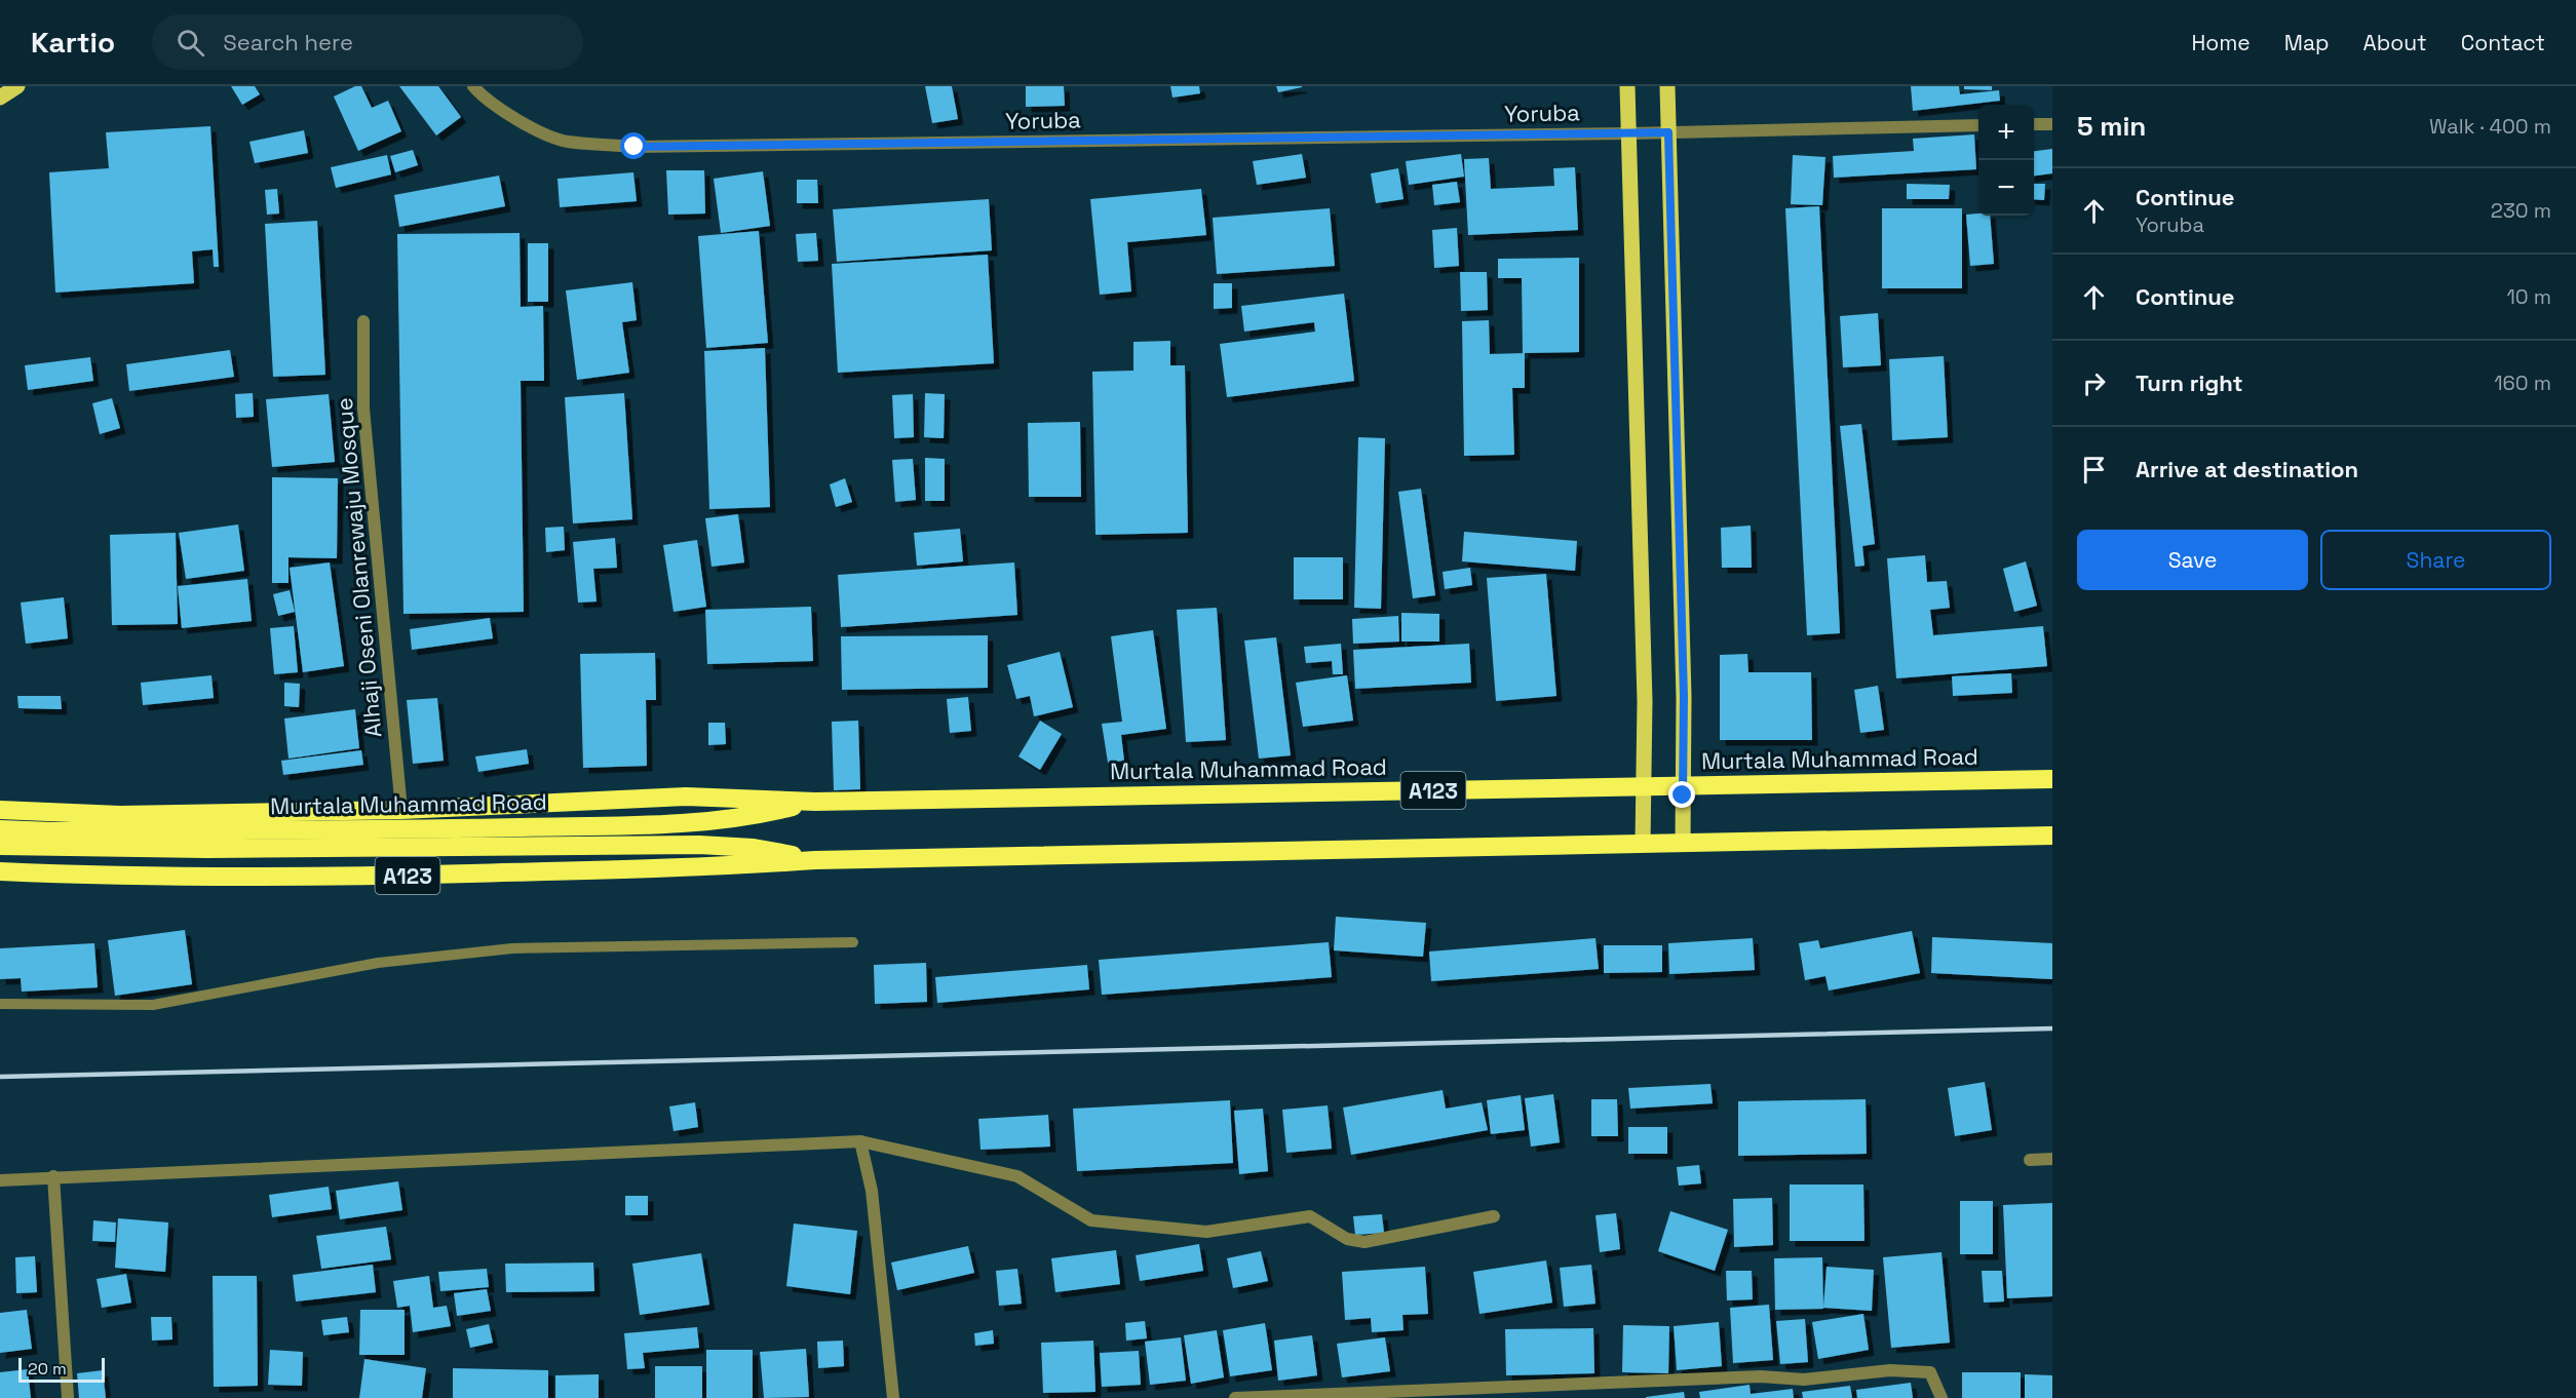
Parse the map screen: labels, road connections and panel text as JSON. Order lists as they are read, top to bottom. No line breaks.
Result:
{"streets":{"highway":["Murtala Muhammad Road","A123"],"street":["Yoruba","Alhaji Oseni Olanrewaju Mosque"]},"crossings":[["Alhaji Oseni Olanrewaju Mosque","Murtala Muhammad Road"]],"scale_bar":"20 m","page":{"header":"Kartio","search":"Search here","nav":["Home","Map","About","Contact"],"heading":["5 min","Walk · 400 m"],"map_buttons":["+","−"],"list":[["Continue","Yoruba","230 m"],["Continue","10 m"],["Turn right","160 m"],"Arrive at destination"],"buttons":["Save","Share"],"scale":"20 m"}}
